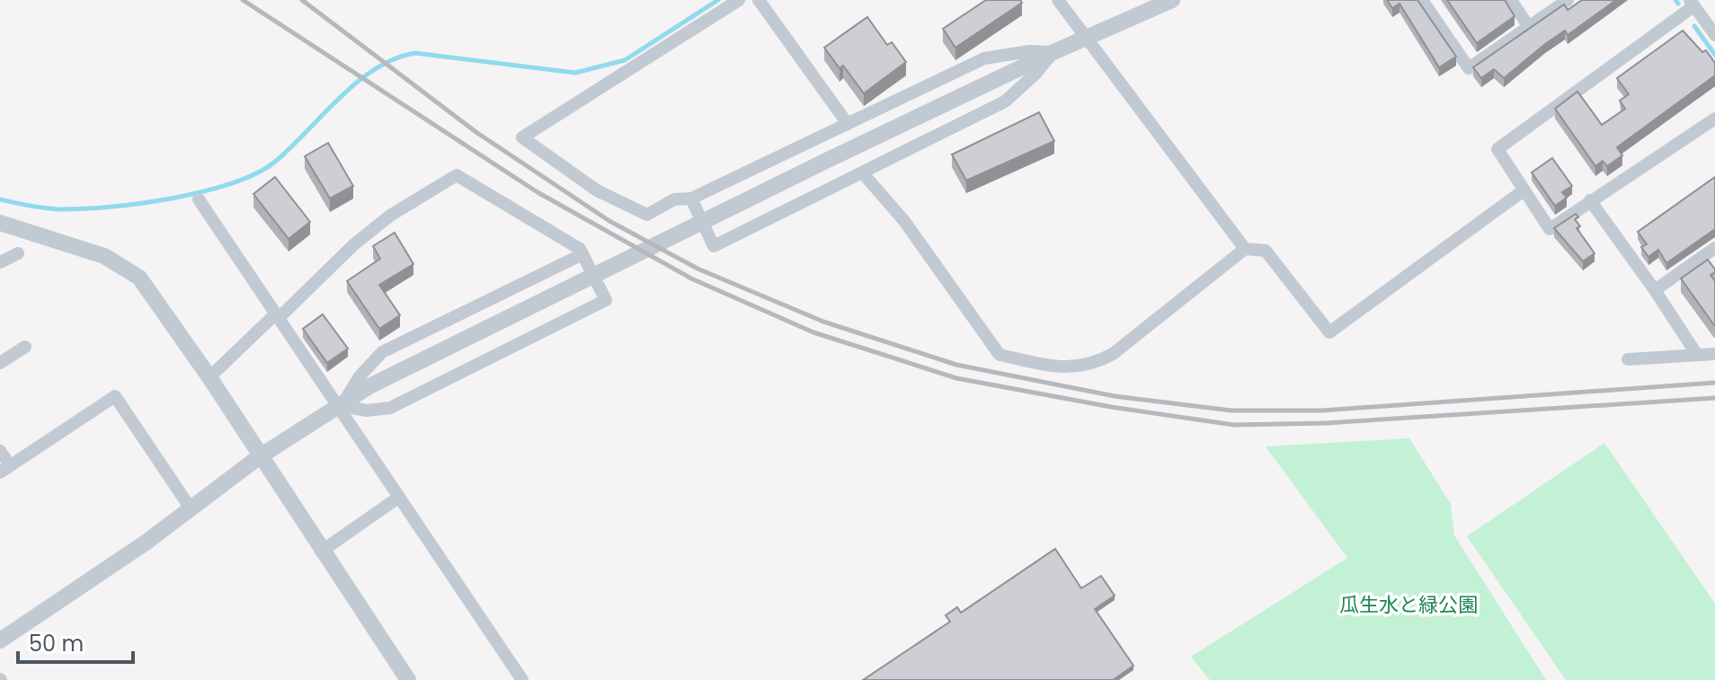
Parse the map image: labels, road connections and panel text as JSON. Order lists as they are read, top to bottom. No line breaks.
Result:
{"parks":["瓜生水と緑公園"],"scale_bar":"50 m"}
